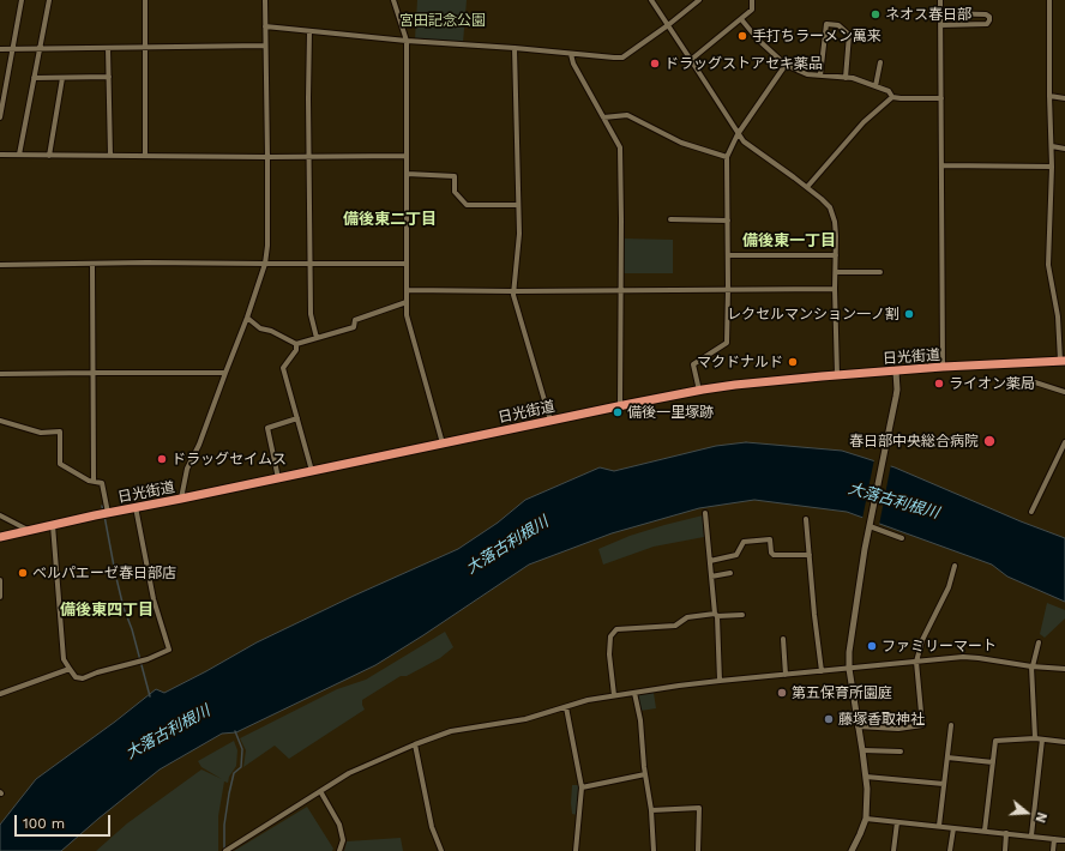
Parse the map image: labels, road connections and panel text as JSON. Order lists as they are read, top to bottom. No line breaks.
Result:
{"streets":{"highway":["日光街道"]},"districts":["備後東二丁目","備後東一丁目","備後東四丁目"],"water":["大落古利根川"],"parks":["宮田記念公園"],"places":["ネオス春日部","手打ちラーメン萬来","ドラッグストアセキ薬品","レクセルマンション一ノ割","マクドナルド","ライオン薬局","備後一里塚跡","春日部中央総合病院","ドラッグセイムス","ベルパエーゼ春日部店","ファミリーマート","第五保育所園庭","藤塚香取神社"],"scale_bar":"100 m","north":"right"}
